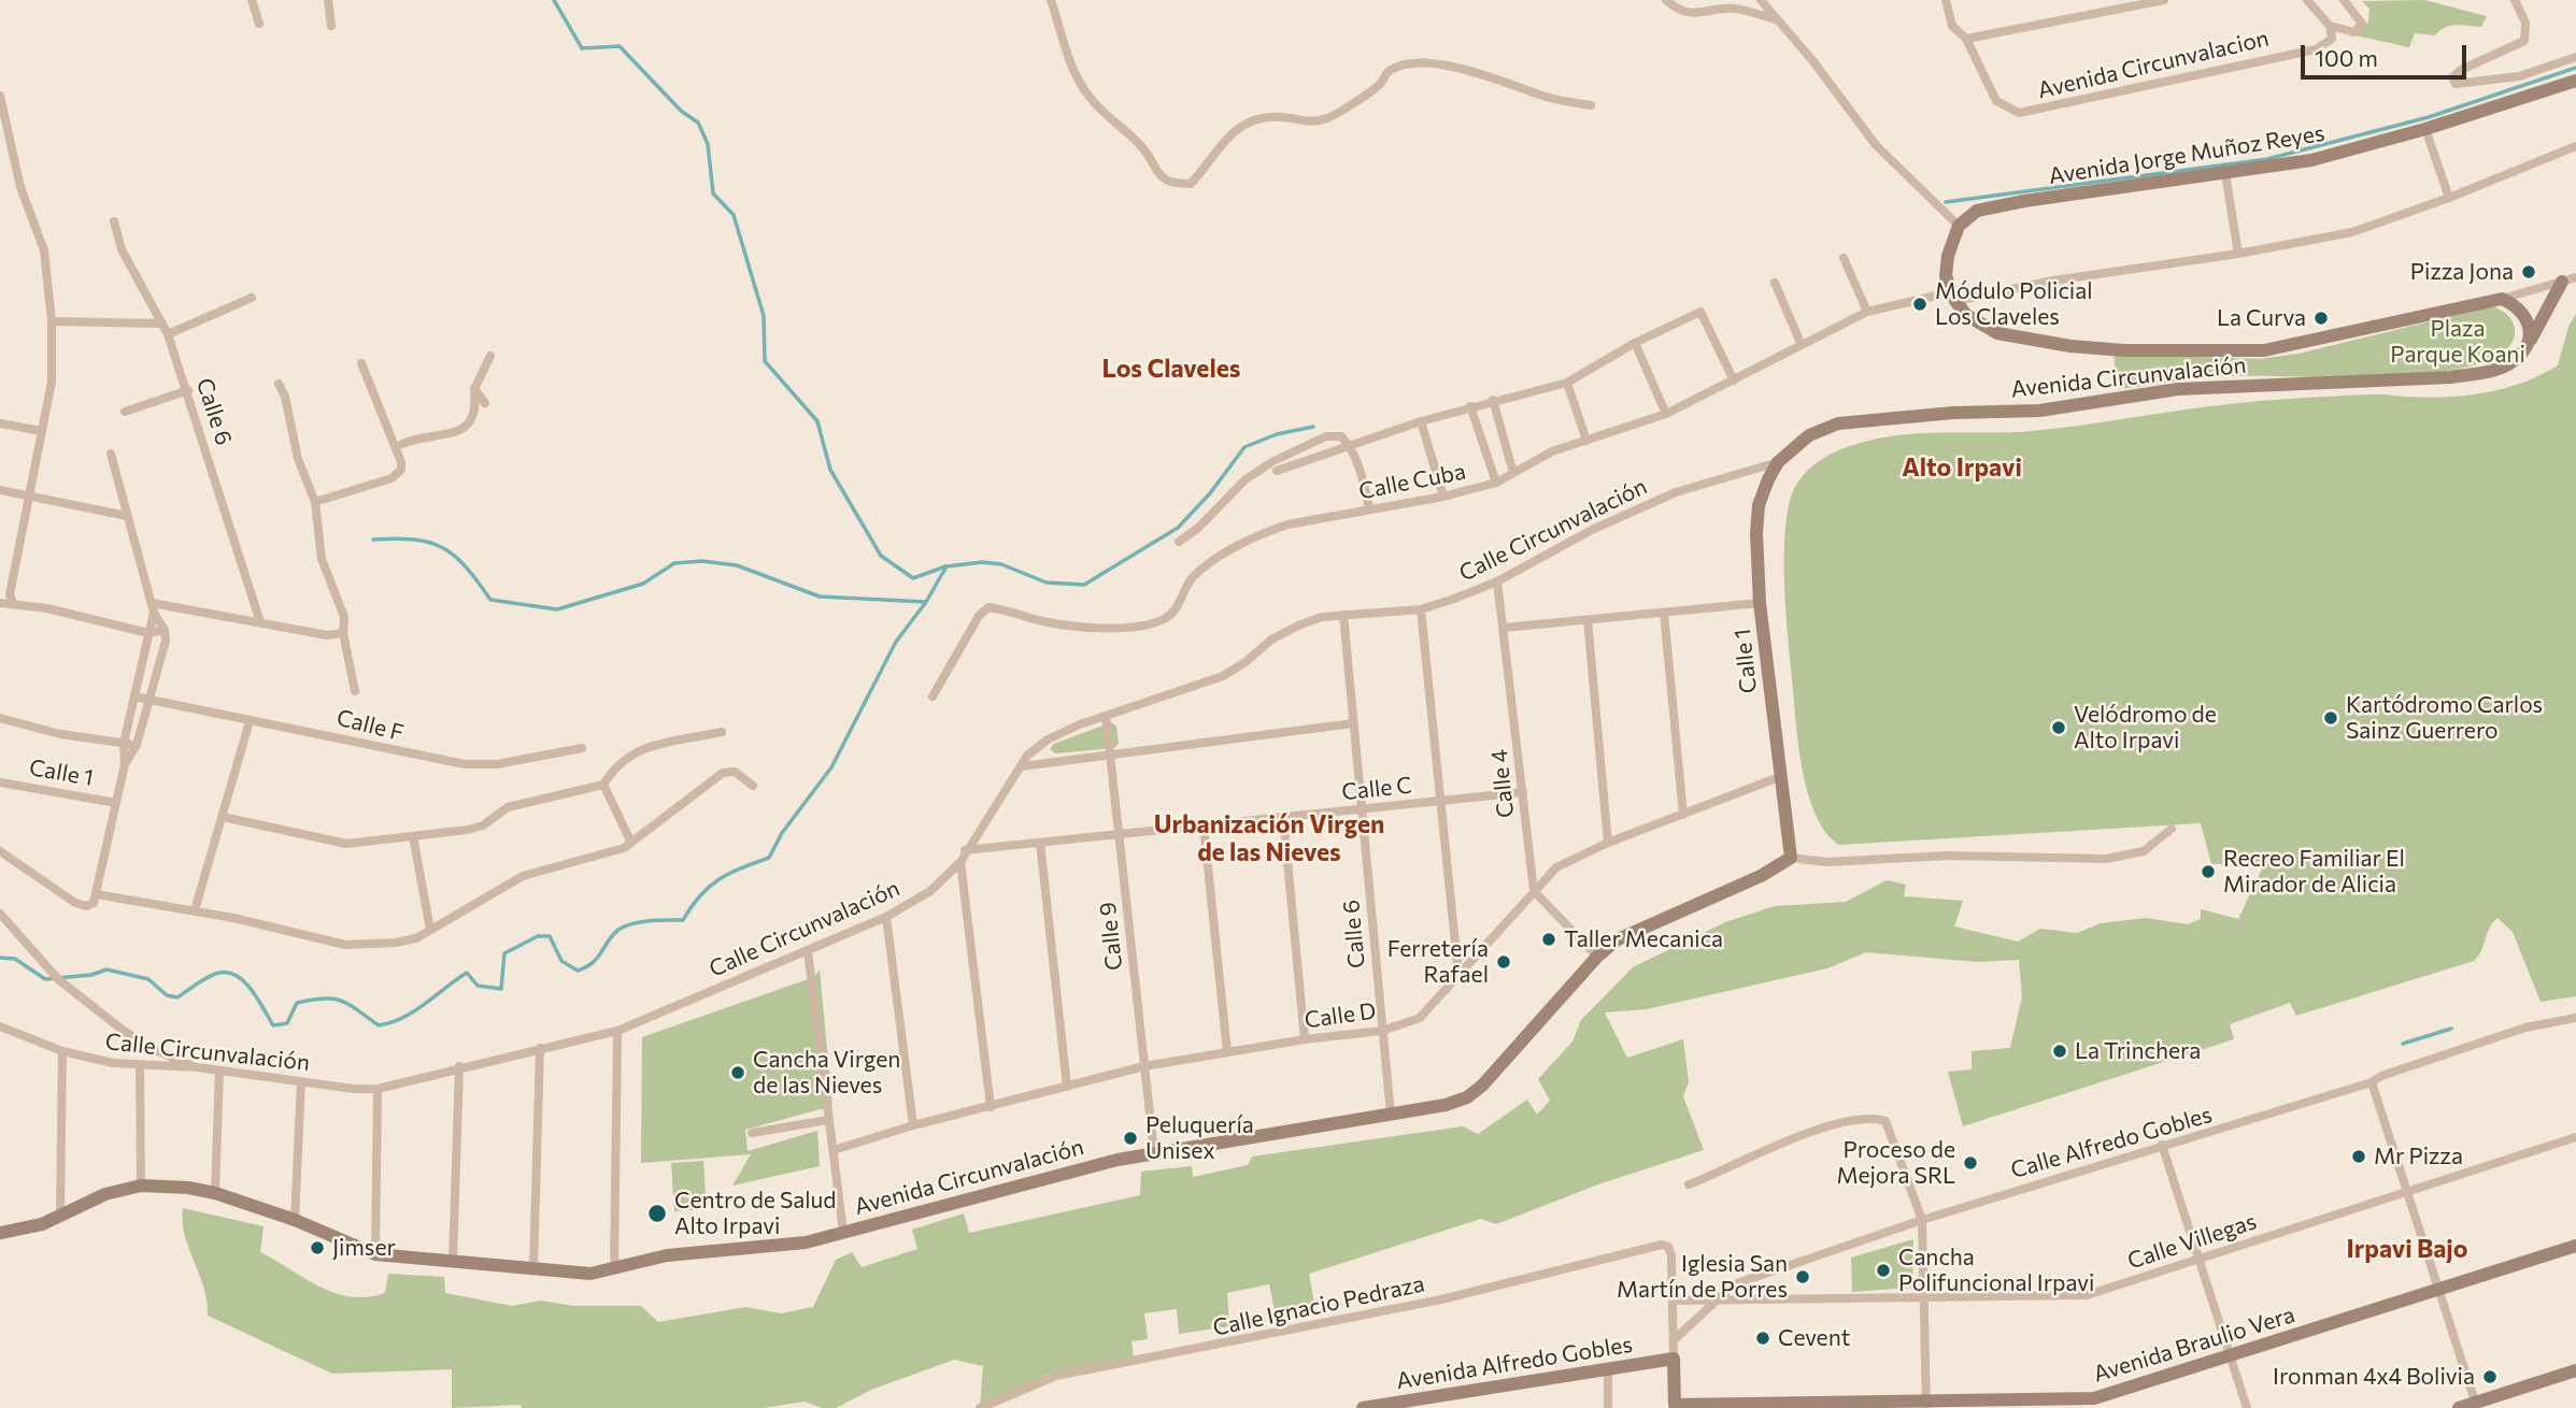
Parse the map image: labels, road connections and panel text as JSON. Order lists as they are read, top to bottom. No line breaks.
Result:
{"streets":{"street":["Avenida Circunvalacion","Avenida Jorge Muñoz Reyes","Avenida Circunvalación","Calle 6","Calle Cuba","Calle Circunvalación","Calle 1","Calle F","Calle 4","Calle C","Calle 9","Calle D","Calle Alfredo Gobles","Calle Villegas","Calle Ignacio Pedraza","Avenida Braulio Vera","Avenida Alfredo Gobles"]},"crossings":[["Avenida Circunvalación","Calle 6"],["Avenida Circunvalación","Calle Cuba"],["Avenida Circunvalación","Calle Circunvalación"],["Avenida Circunvalación","Calle 1"],["Avenida Circunvalación","Calle 9"],["Calle 6","Calle Circunvalación"],["Calle 6","Calle C"],["Calle 6","Calle D"],["Calle Circunvalación","Calle 1"],["Calle Circunvalación","Calle 4"],["Calle Circunvalación","Calle C"],["Calle Circunvalación","Calle 9"],["Calle 1","Calle D"],["Calle 4","Calle C"],["Calle 4","Calle D"],["Calle C","Calle 9"],["Calle 9","Calle D"],["Calle Alfredo Gobles","Calle Villegas"],["Calle Villegas","Calle Ignacio Pedraza"]],"districts":["Los Claveles","Alto Irpavi","Urbanización Virgen de las Nieves","Irpavi Bajo"],"parks":["Plaza Parque Koani"],"places":["Pizza Jona","Módulo Policial Los Claveles","La Curva","Kartódromo Carlos Sainz Guerrero","Velódromo de Alto Irpavi","Recreo Familiar El Mirador de Alicia","Taller Mecanica","Ferretería Rafael","La Trinchera","Cancha Virgen de las Nieves","Peluquería Unisex","Mr Pizza","Proceso de Mejora SRL","Centro de Salud Alto Irpavi","Jimser","Cancha Polifuncional Irpavi","Iglesia San Martín de Porres","Cevent","Ironman 4x4 Bolivia"],"scale_bar":"100 m"}
